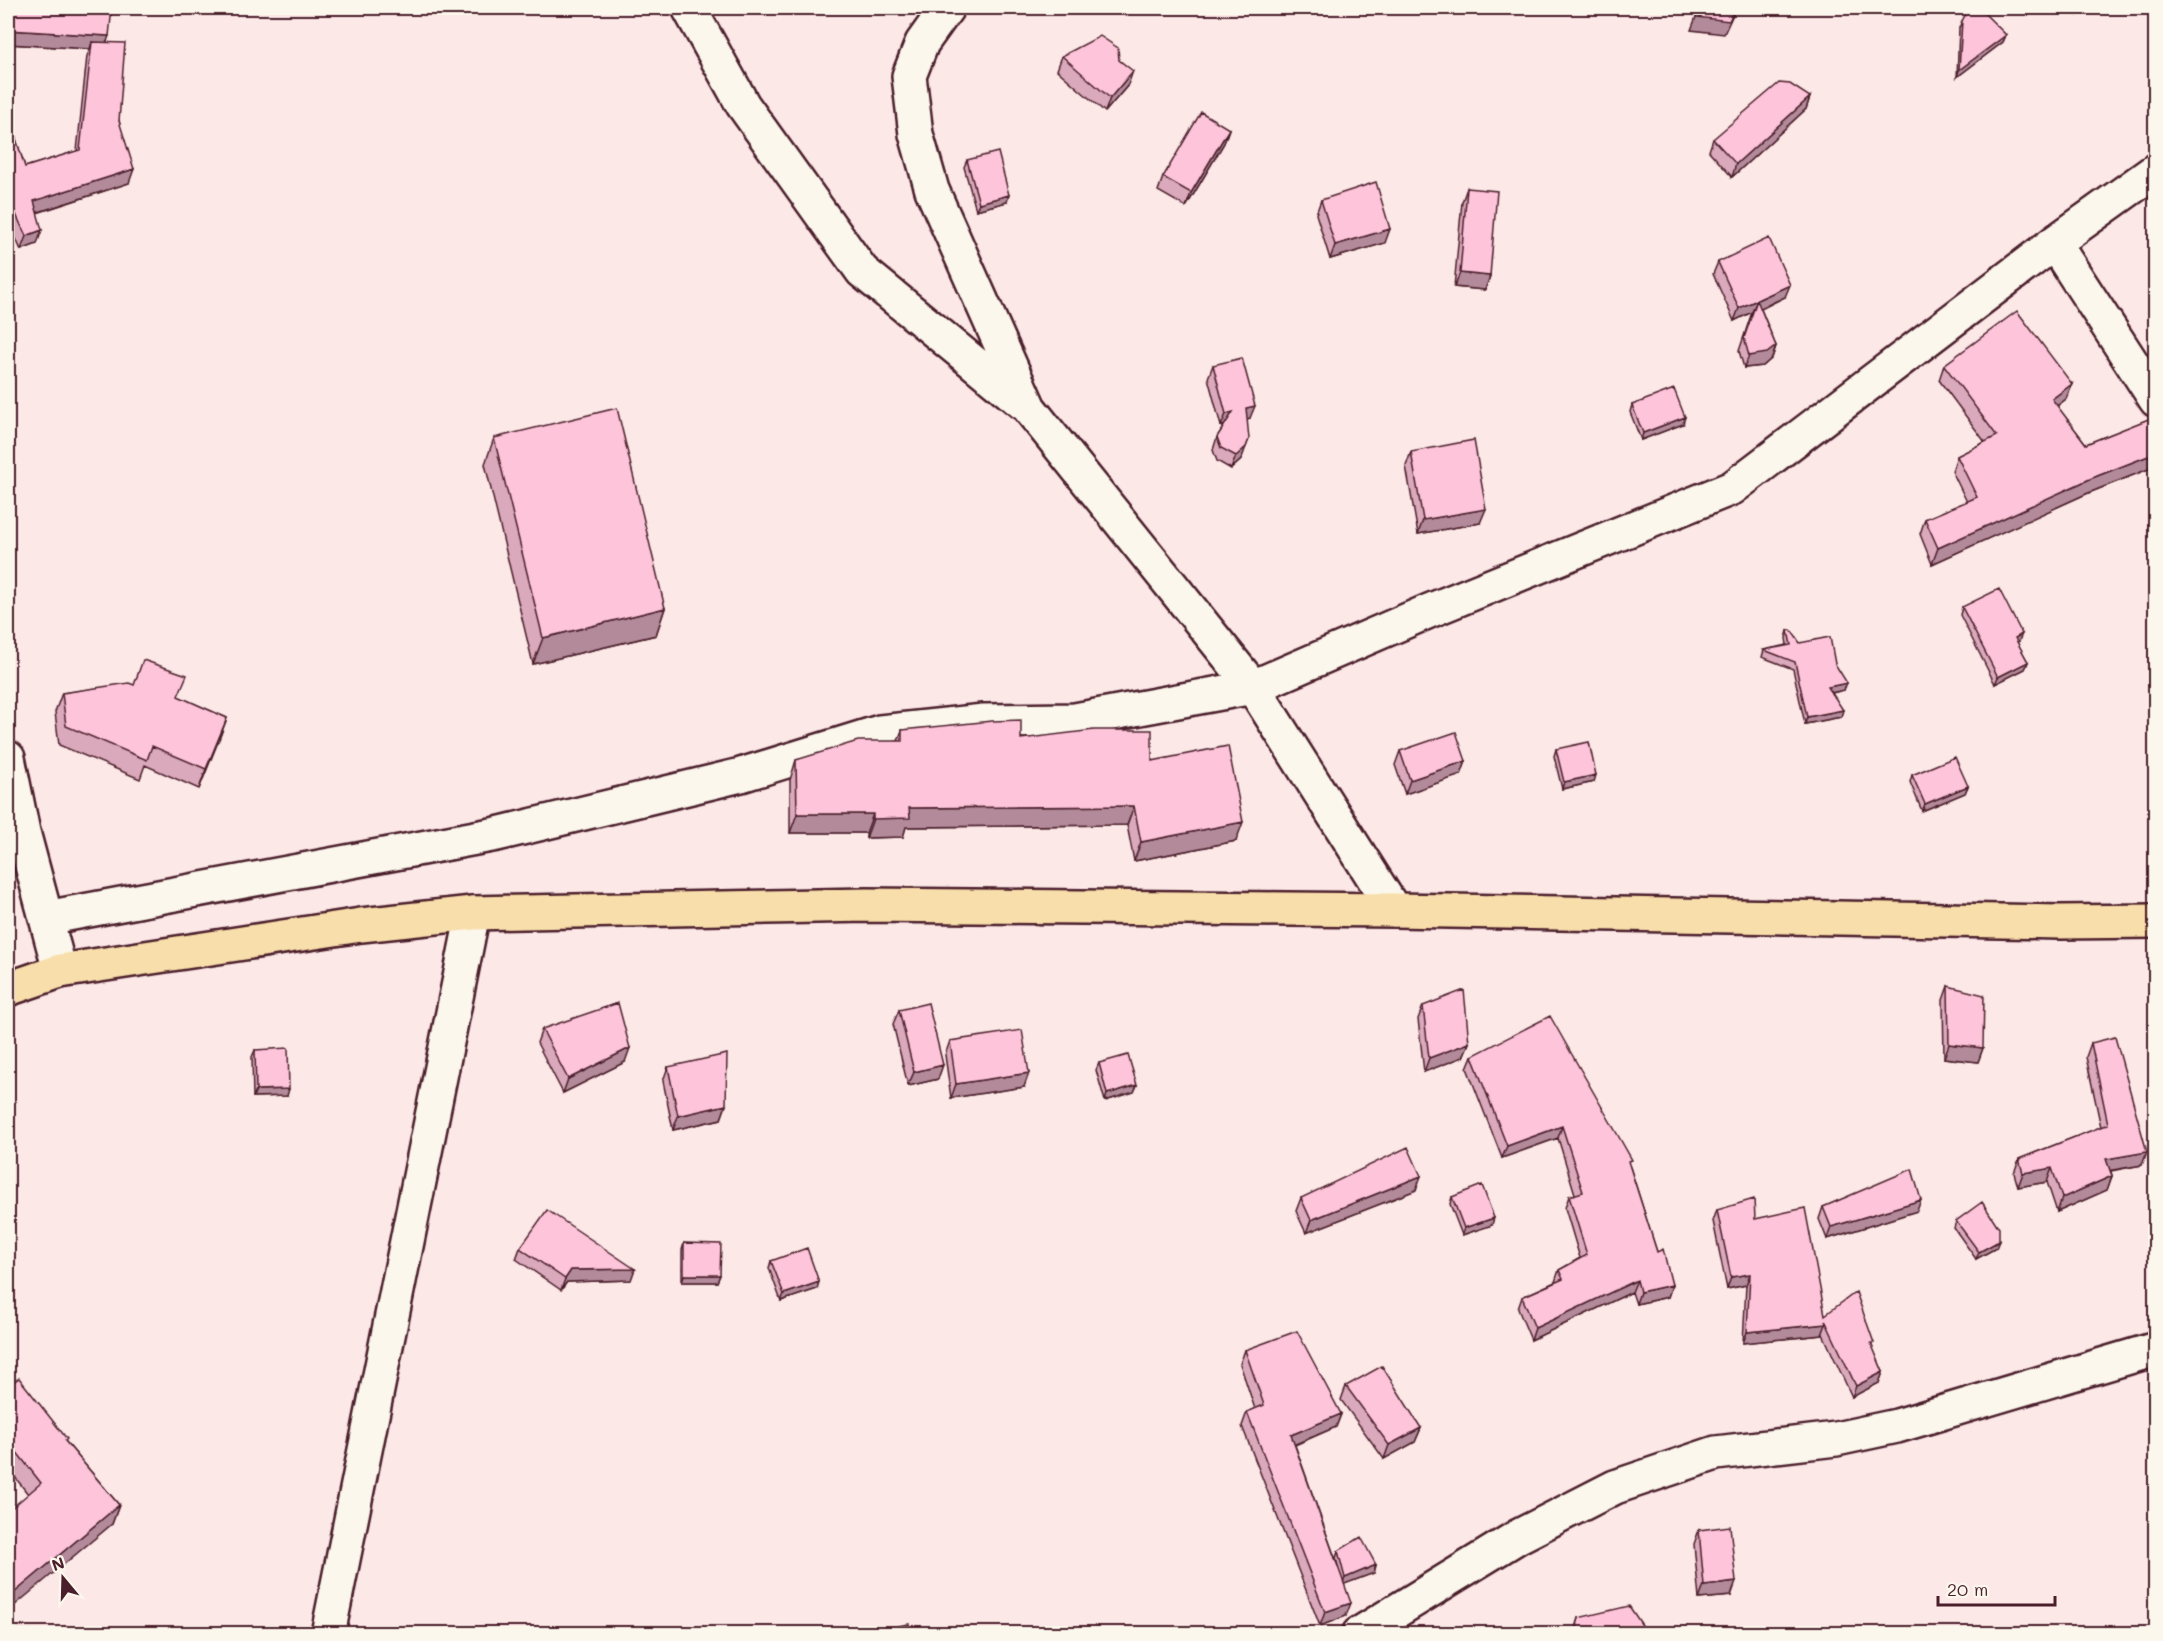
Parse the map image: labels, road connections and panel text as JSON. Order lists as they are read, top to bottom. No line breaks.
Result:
{"scale_bar":"20 m","north":"top"}
